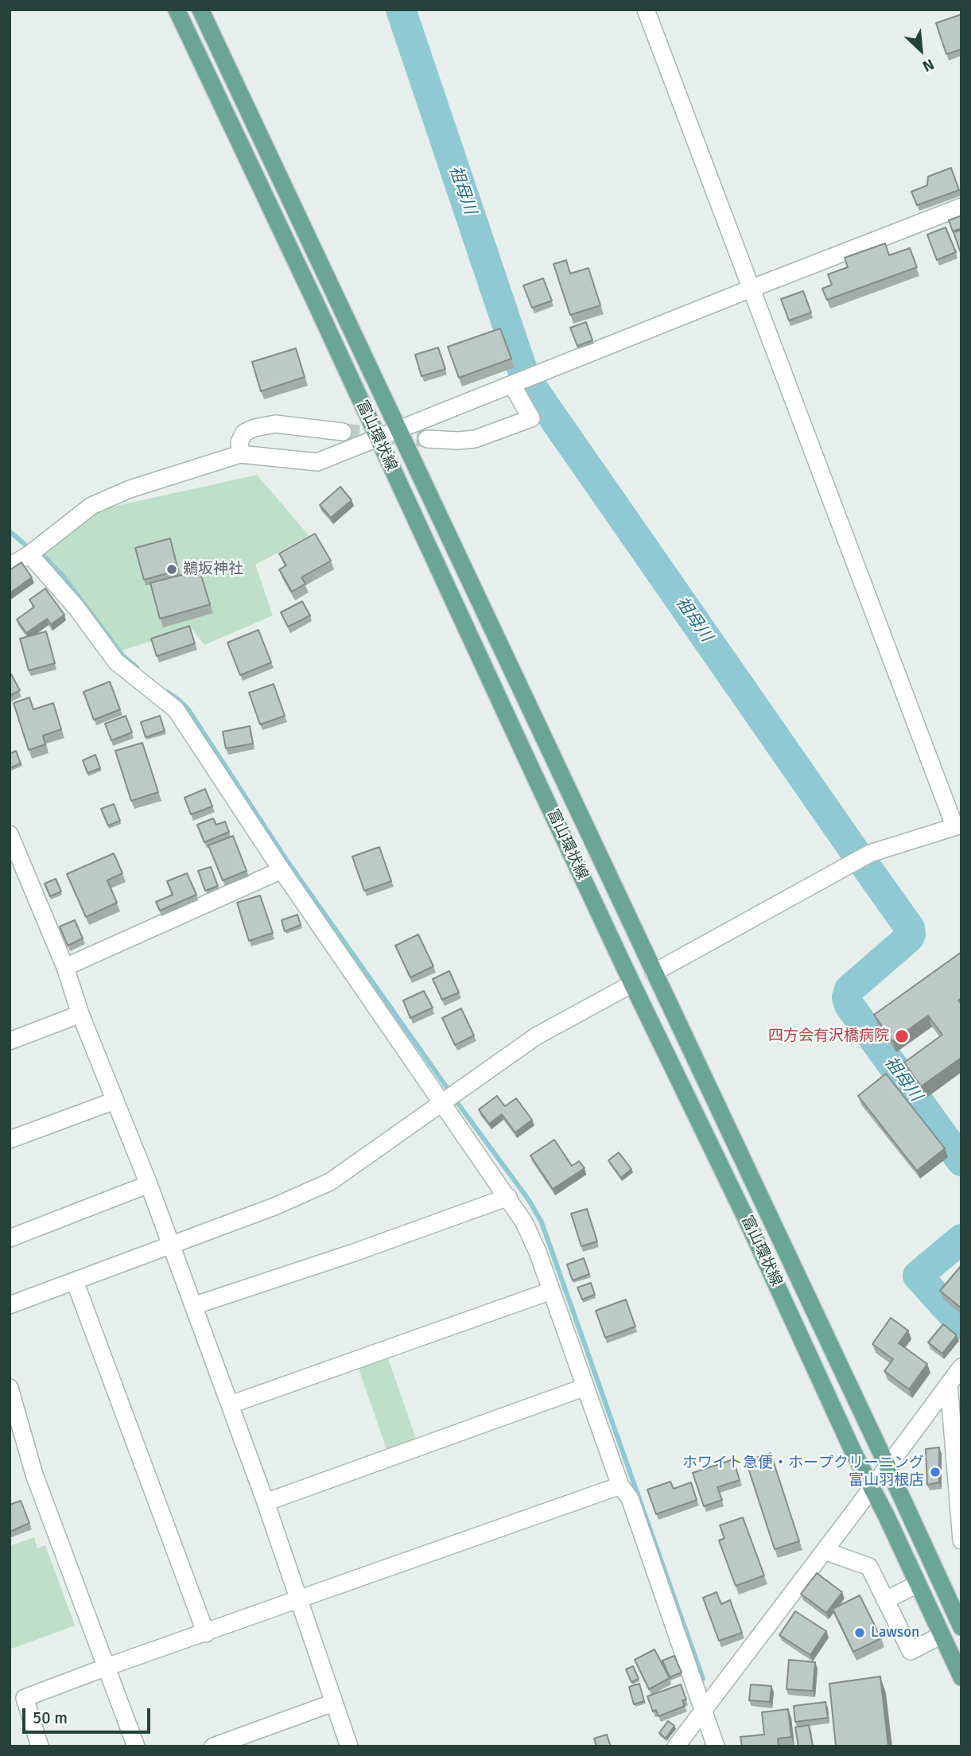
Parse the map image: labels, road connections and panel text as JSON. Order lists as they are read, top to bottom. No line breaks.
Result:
{"streets":{"main road":["富山環状線"]},"water":["祖母川"],"places":["鵜坂神社","四方会有沢橋病院","ホワイト急便・ホープクリーニング 富山羽根店","Lawson"],"scale_bar":"50 m","north":"bottom right"}
